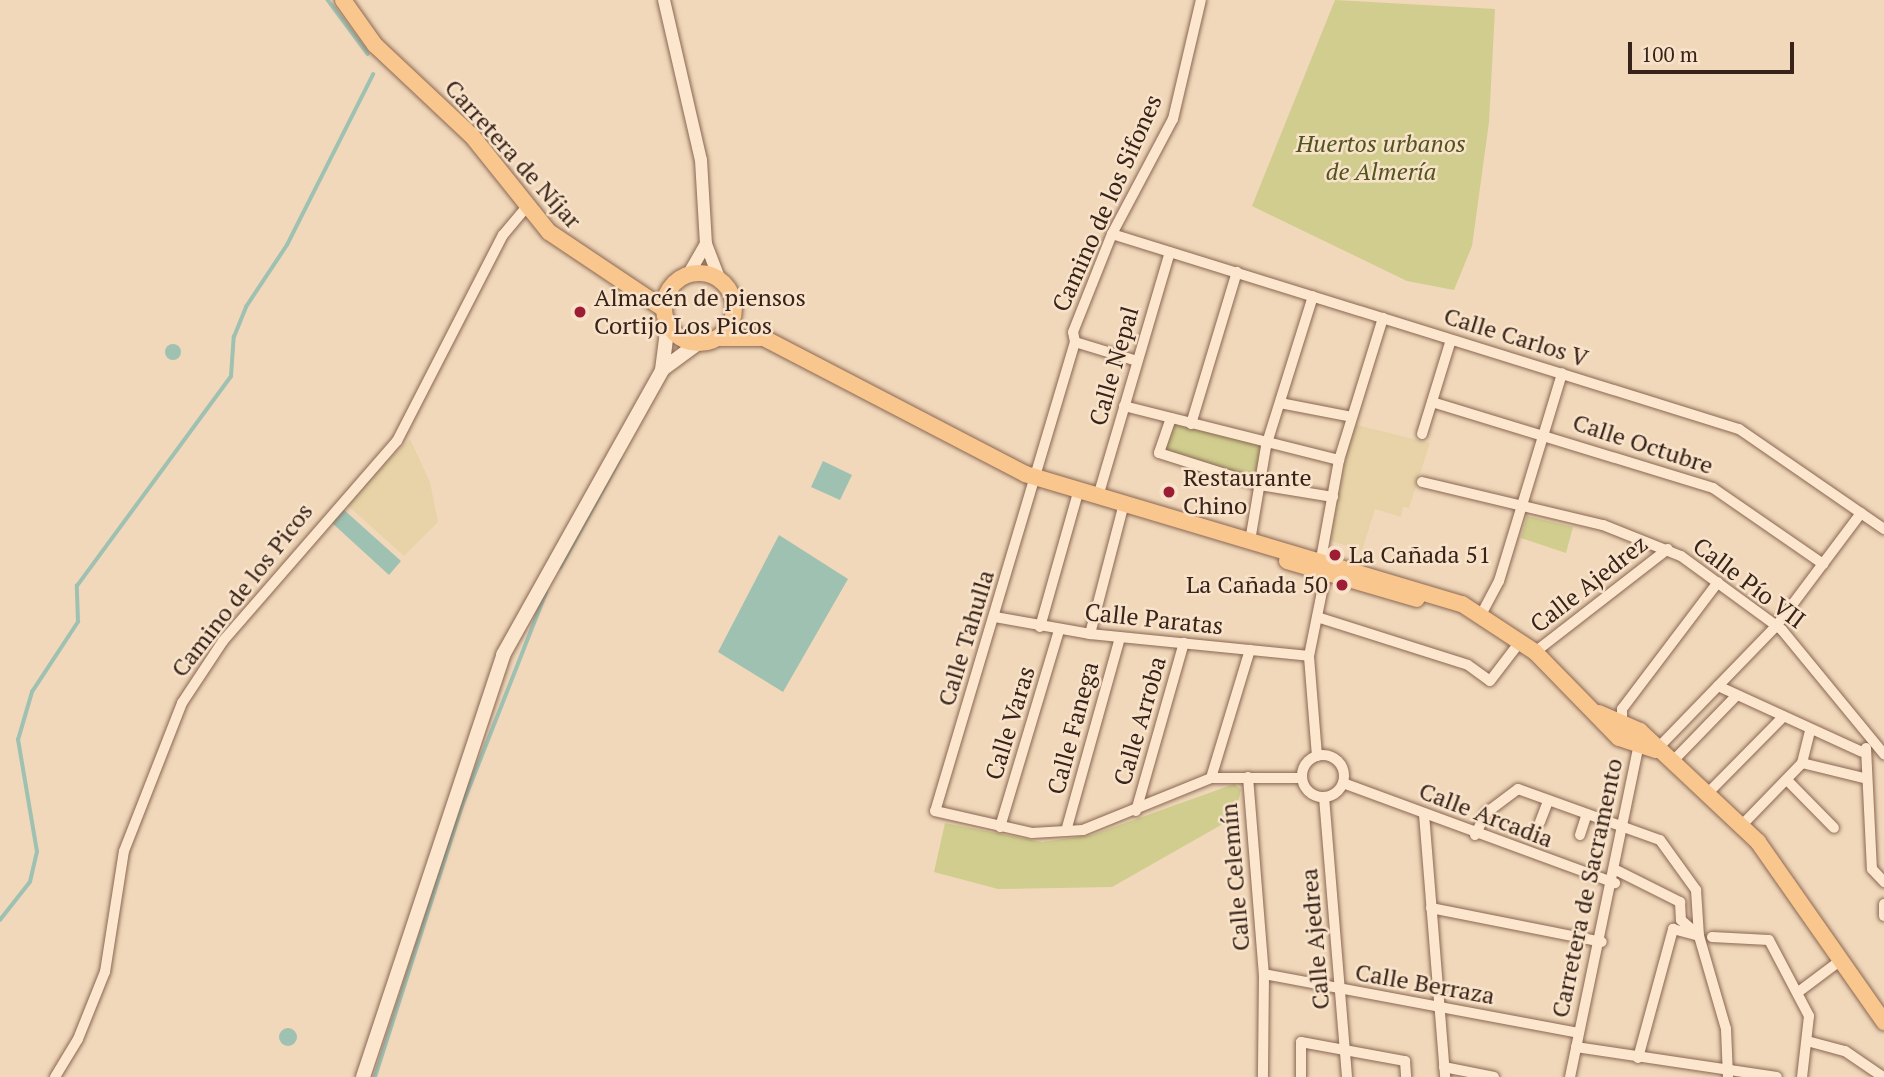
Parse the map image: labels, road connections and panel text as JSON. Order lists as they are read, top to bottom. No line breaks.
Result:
{"streets":{"main road":["Carretera de Níjar"],"street":["Camino de los Sifones","Calle Carlos V","Calle Nepal","Calle Octubre","Calle Pío VII","Calle Ajedrez","Camino de los Picos","Calle Paratas","Calle Tahulla","Calle Arroba","Calle Varas","Calle Fanega","Calle Arcadia","Calle Celemín","Carretera de Sacramento","Calle Ajedrea","Calle Berraza"]},"crossings":[["Carretera de Níjar","Camino de los Picos"],["Camino de los Sifones","Calle Carlos V"],["Camino de los Sifones","Calle Tahulla"],["Calle Carlos V","Calle Nepal"],["Calle Pío VII","Calle Ajedrez"],["Calle Paratas","Calle Tahulla"],["Calle Paratas","Calle Arroba"],["Calle Paratas","Calle Varas"],["Calle Paratas","Calle Fanega"],["Calle Tahulla","Calle Varas"],["Calle Arcadia","Carretera de Sacramento"],["Calle Arcadia","Calle Ajedrea"],["Calle Celemín","Calle Berraza"],["Carretera de Sacramento","Calle Berraza"],["Calle Ajedrea","Calle Berraza"]],"parks":["Huertos urbanos de Almería"],"places":["Almacén de piensos Cortijo Los Picos","Restaurante Chino","La Cañada 51","La Cañada 50"],"scale_bar":"100 m"}
